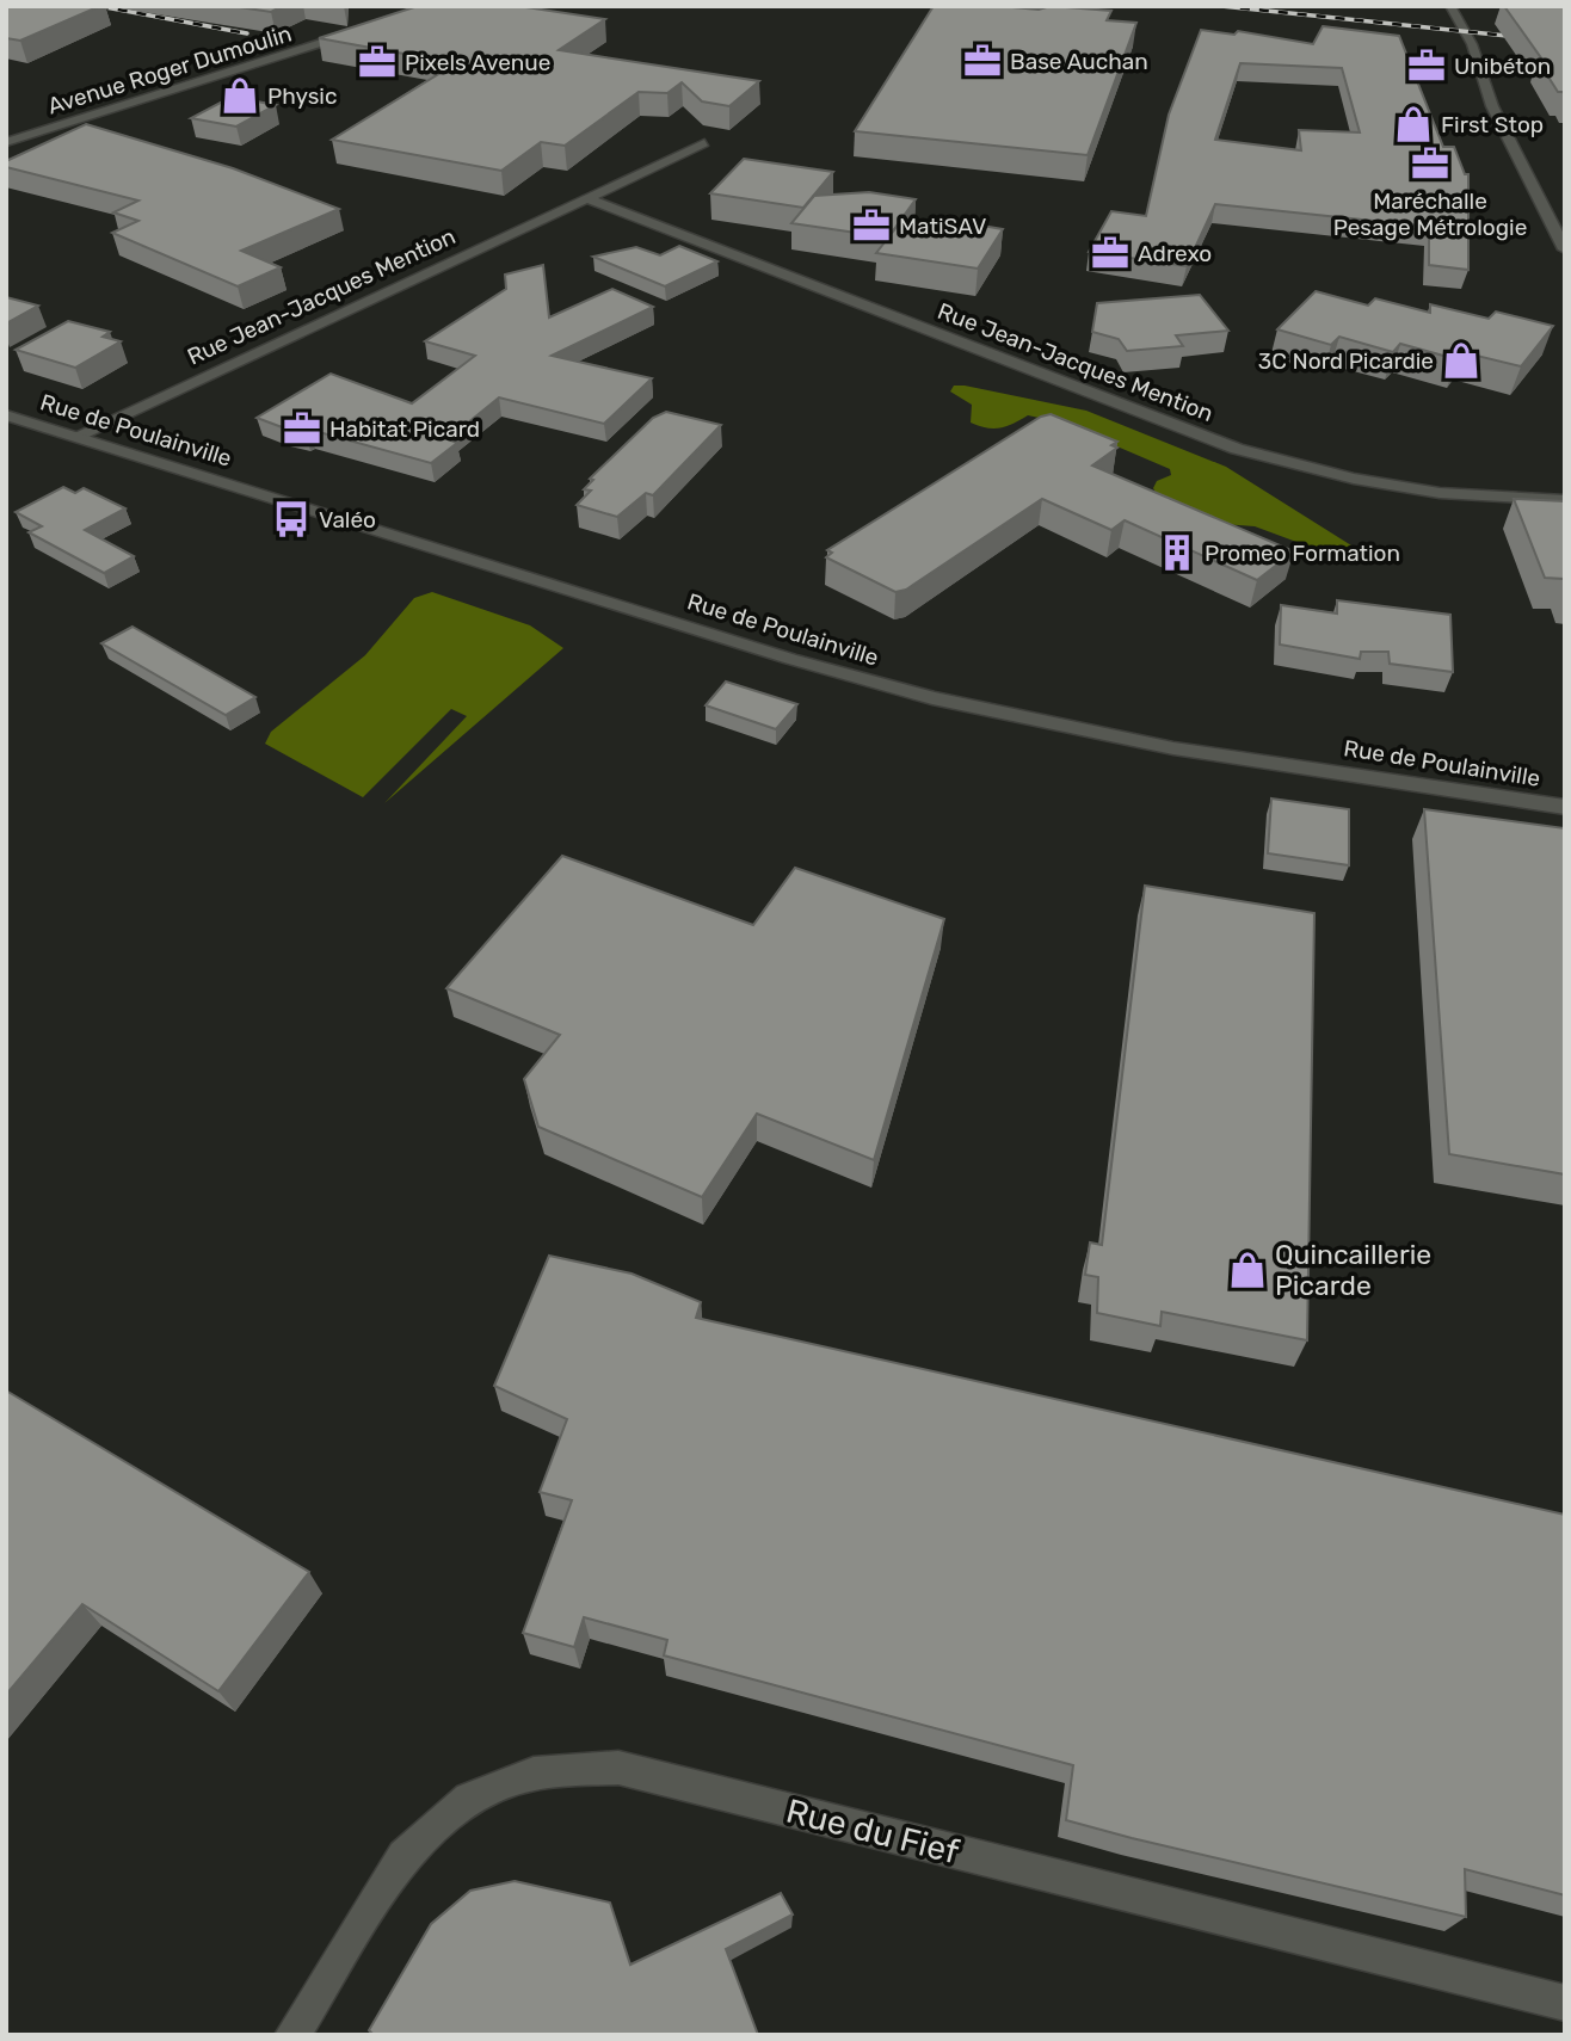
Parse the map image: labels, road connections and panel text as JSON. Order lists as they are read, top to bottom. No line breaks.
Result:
{"streets":{"street":["Avenue Roger Dumoulin","Rue Jean-Jacques Mention","Rue de Poulainville","Rue du Fief"]},"crossings":[["Rue Jean-Jacques Mention","Rue de Poulainville"]],"places":{"office":["Base Auchan","Pixels Avenue","Unibéton","Maréchalle Pesage Métrologie","MatiSAV","Adrexo","Habitat Picard"],"shop":["Physic","First Stop","3C Nord Picardie","Quincaillerie Picarde"],"bus stop":["Valéo"],"building":["Promeo Formation"]}}
